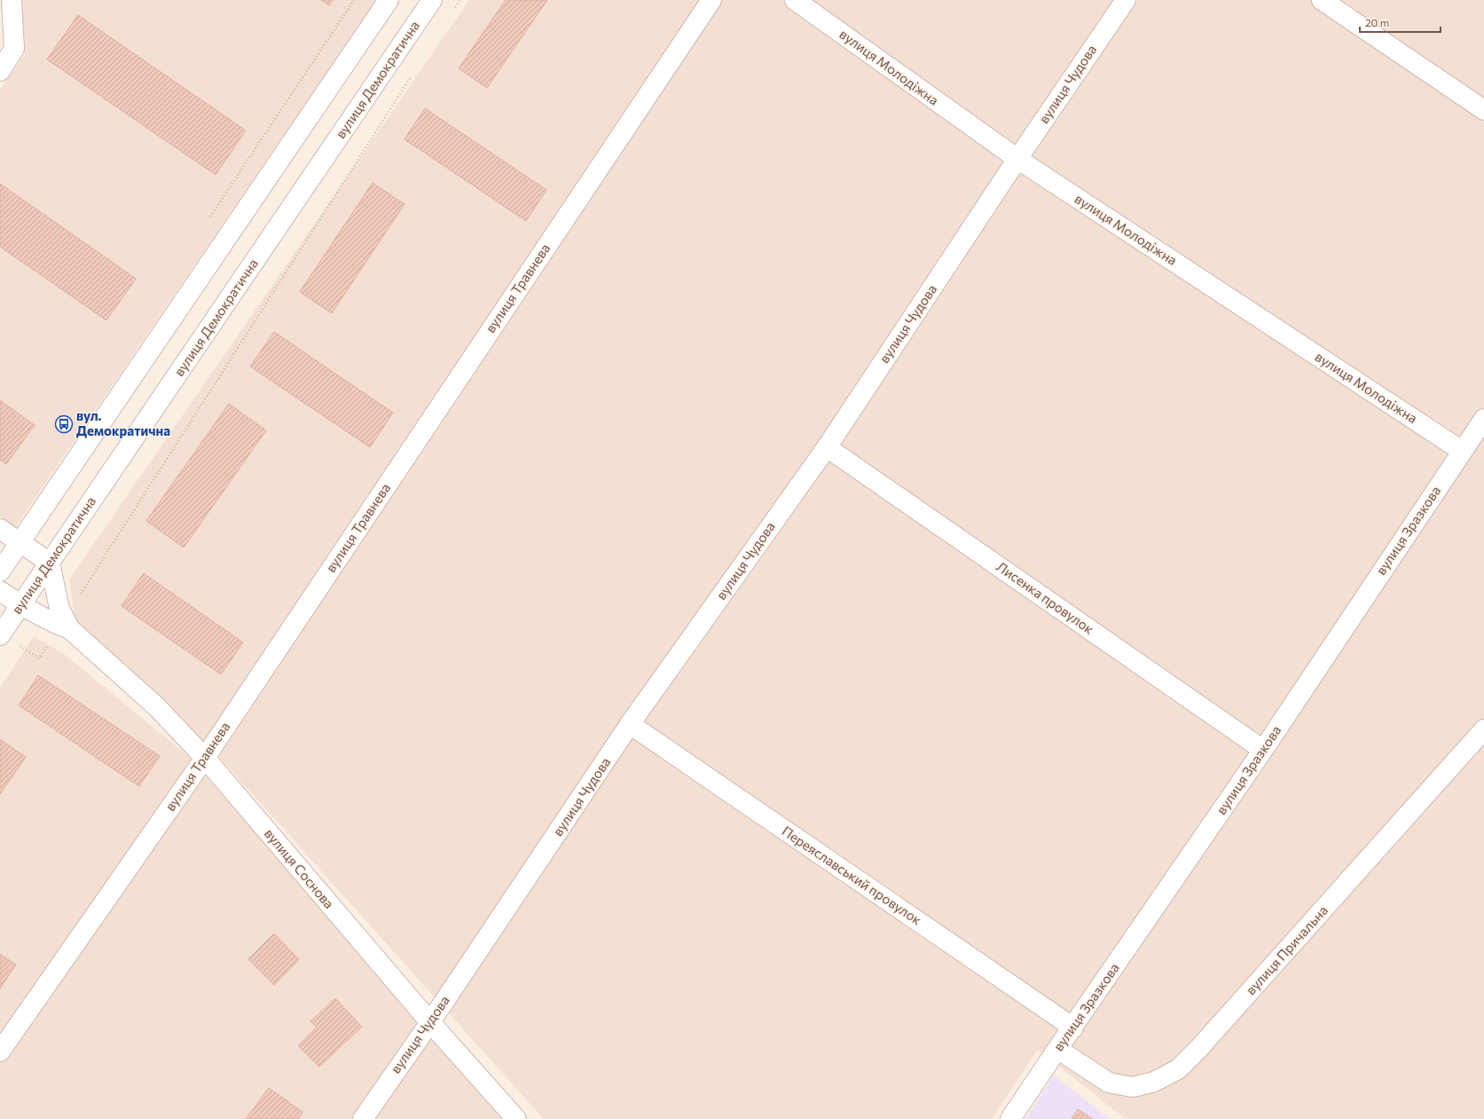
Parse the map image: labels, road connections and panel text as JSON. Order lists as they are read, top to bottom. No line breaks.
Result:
{"streets":{"street":["вулиця Молодіжна","вулиця Демократична","вулиця Чудова","вулиця Травнева","вулиця Зразкова","Лисенка провулок","вулиця Соснова","Переяславський провулок","вулиця Причальна"]},"crossings":[["вулиця Молодіжна","вулиця Чудова"],["вулиця Молодіжна","вулиця Зразкова"],["вулиця Чудова","Лисенка провулок"],["вулиця Чудова","вулиця Соснова"],["вулиця Чудова","Переяславський провулок"],["вулиця Травнева","вулиця Соснова"],["вулиця Зразкова","Лисенка провулок"],["вулиця Зразкова","Переяславський провулок"],["вулиця Зразкова","вулиця Причальна"]],"places":{"bus stop":["вул. Демократична"]},"scale_bar":"20 m"}
